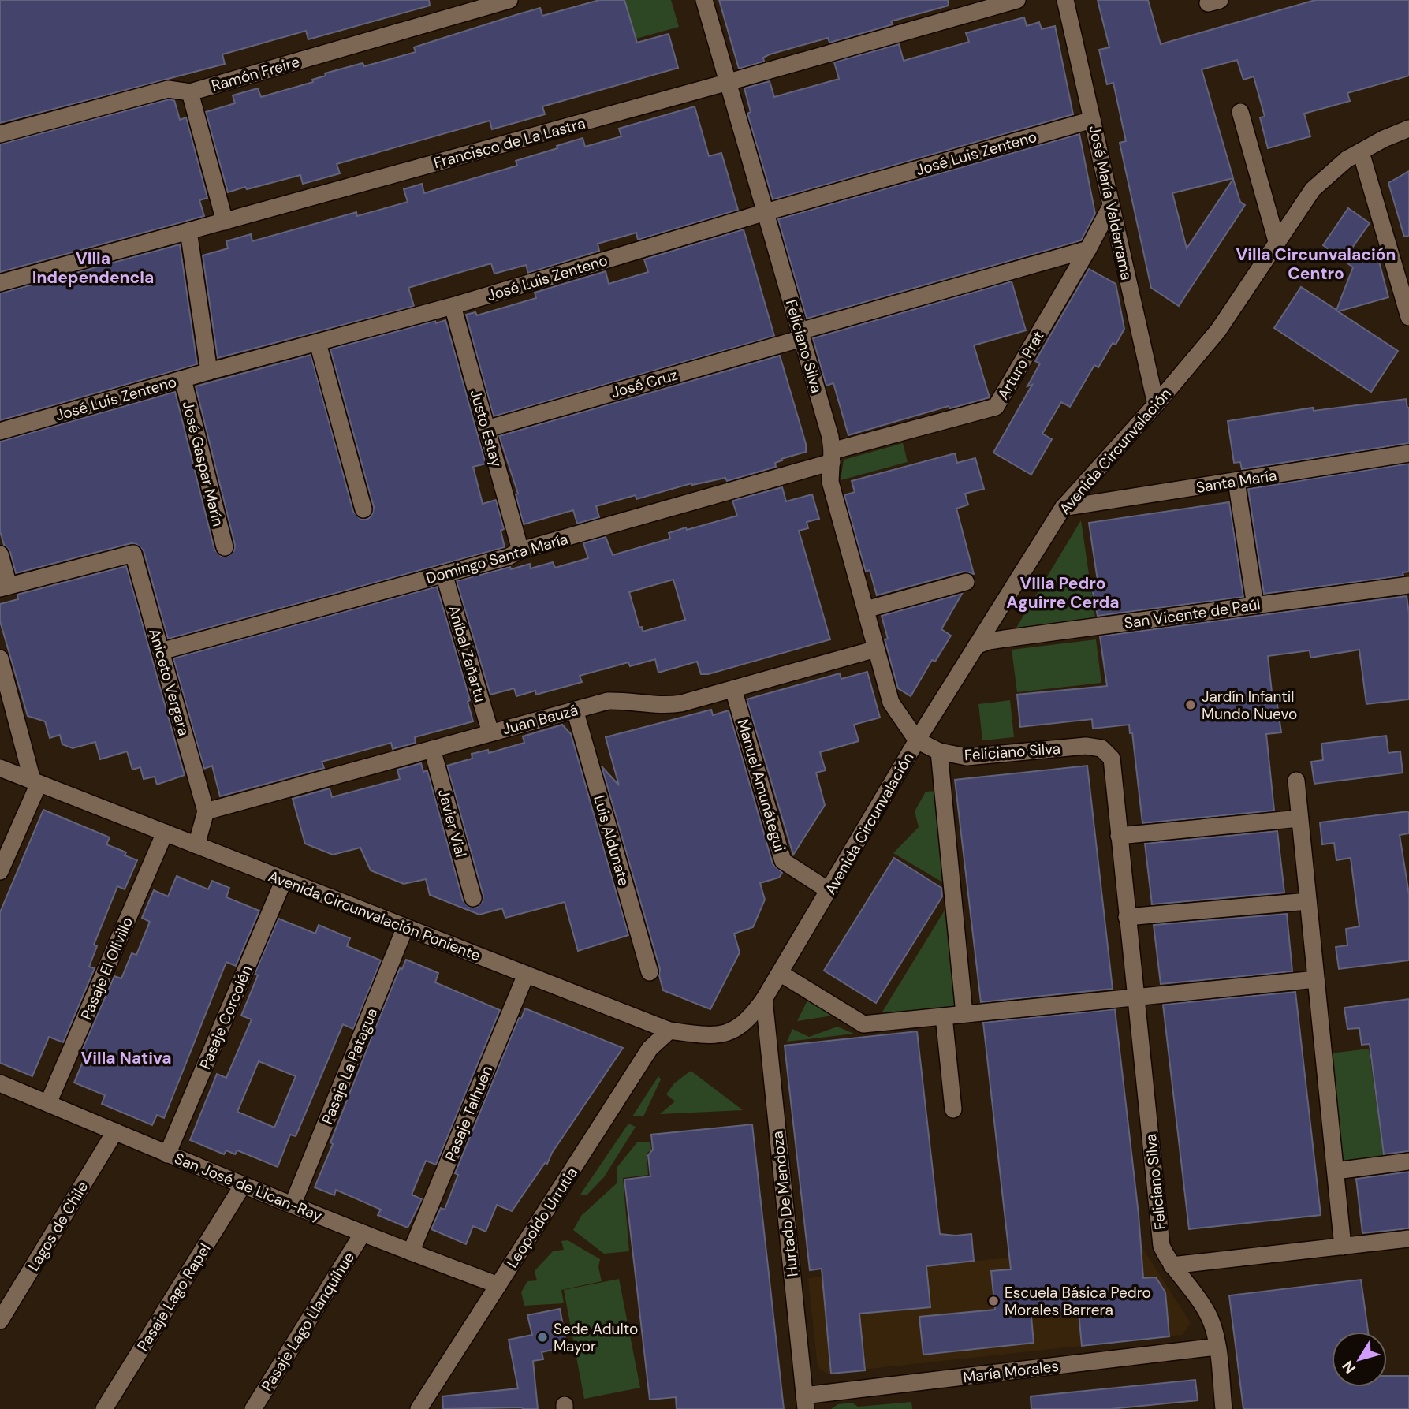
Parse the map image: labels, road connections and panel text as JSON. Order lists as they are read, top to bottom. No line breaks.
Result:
{"streets":{"street":["Ramón Freire","Francisco de La Lastra","José Luis Zenteno","José María Valderrama","Feliciano Silva","Arturo Prat","José Cruz","Justo Estay","Avenida Circunvalación","José Gaspar Marín","Santa María","Domingo Santa María","San Vicente de Paúl","Aníbal Zañartu","Aniceto Vergara","Juan Bauzá","Manuel Amunátegui","Javier Vial","Luis Aldunate","Avenida Circunvalación Poniente","Pasaje El Olivillo","Pasaje Corcolén","Pasaje La Patagua","Pasaje Talhuén","San José de Lican-Ray","Hurtado De Mendoza","Leopoldo Urrutia","Lagos de Chile","Pasaje Lago Rapel","Pasaje Lago Llanquihue","María Morales"]},"crossings":[["Francisco de La Lastra","Feliciano Silva"],["José Luis Zenteno","José María Valderrama"],["José Luis Zenteno","Feliciano Silva"],["José Luis Zenteno","Justo Estay"],["José Luis Zenteno","José Gaspar Marín"],["José María Valderrama","Arturo Prat"],["José María Valderrama","Avenida Circunvalación"],["Feliciano Silva","Arturo Prat"],["Feliciano Silva","José Cruz"],["Feliciano Silva","Avenida Circunvalación"],["Feliciano Silva","Domingo Santa María"],["Feliciano Silva","Juan Bauzá"],["Feliciano Silva","María Morales"],["Arturo Prat","José Cruz"],["Arturo Prat","Domingo Santa María"],["José Cruz","Justo Estay"],["Justo Estay","Domingo Santa María"],["Avenida Circunvalación","Santa María"],["Avenida Circunvalación","San Vicente de Paúl"],["Avenida Circunvalación","Manuel Amunátegui"],["Avenida Circunvalación","Avenida Circunvalación Poniente"],["Avenida Circunvalación","Hurtado De Mendoza"],["Domingo Santa María","Aníbal Zañartu"],["Domingo Santa María","Aniceto Vergara"],["Aníbal Zañartu","Juan Bauzá"],["Aniceto Vergara","Juan Bauzá"],["Juan Bauzá","Manuel Amunátegui"],["Juan Bauzá","Javier Vial"],["Juan Bauzá","Luis Aldunate"],["Avenida Circunvalación Poniente","Pasaje El Olivillo"],["Avenida Circunvalación Poniente","Pasaje Corcolén"],["Avenida Circunvalación Poniente","Pasaje La Patagua"],["Avenida Circunvalación Poniente","Pasaje Talhuén"],["Avenida Circunvalación Poniente","Leopoldo Urrutia"],["Pasaje El Olivillo","San José de Lican-Ray"],["Pasaje Corcolén","San José de Lican-Ray"],["Pasaje La Patagua","San José de Lican-Ray"],["Pasaje Talhuén","San José de Lican-Ray"],["San José de Lican-Ray","Leopoldo Urrutia"],["San José de Lican-Ray","Lagos de Chile"],["San José de Lican-Ray","Pasaje Lago Rapel"],["San José de Lican-Ray","Pasaje Lago Llanquihue"],["Hurtado De Mendoza","María Morales"]],"districts":["Villa Circunvalación Centro","Villa Independencia","Villa Pedro Aguirre Cerda","Villa Nativa"],"places":["Jardín Infantil Mundo Nuevo","Escuela Básica Pedro Morales Barrera","Sede Adulto Mayor"],"north":"bottom left"}
